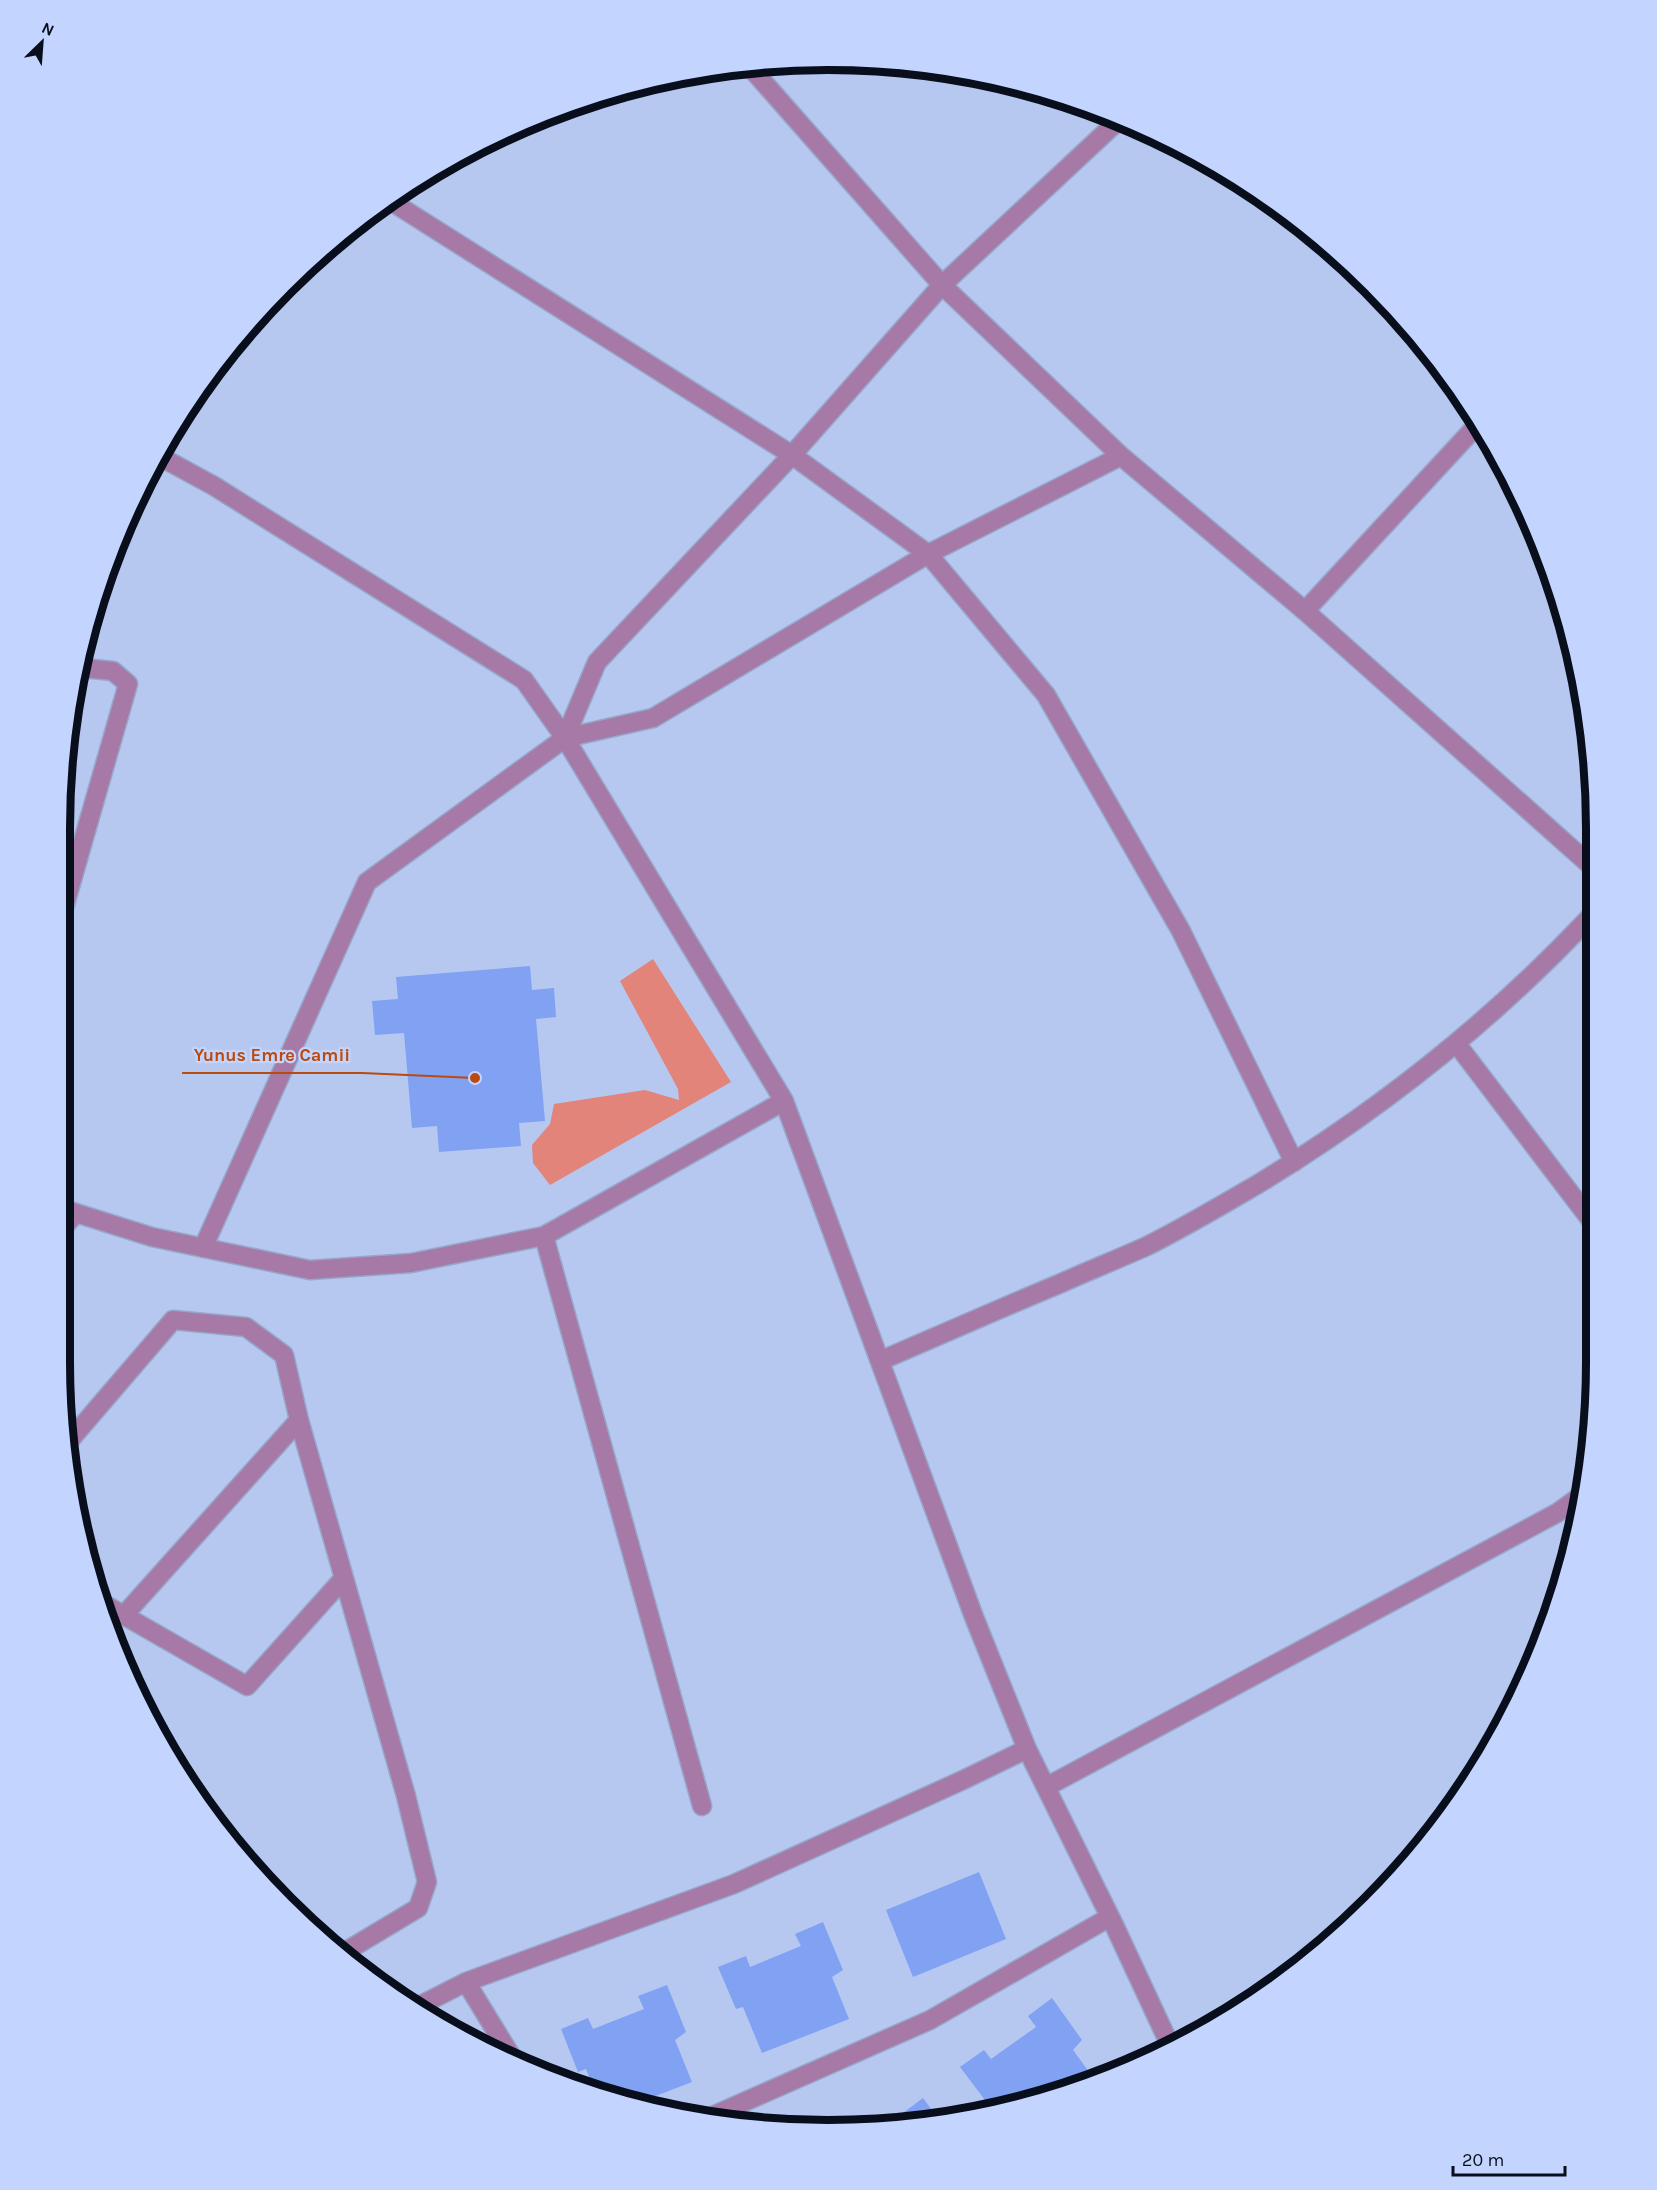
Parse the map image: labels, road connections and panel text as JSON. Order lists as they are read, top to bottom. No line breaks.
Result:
{"places":["Yunus Emre Camii"],"scale_bar":"20 m","north":"top right"}
